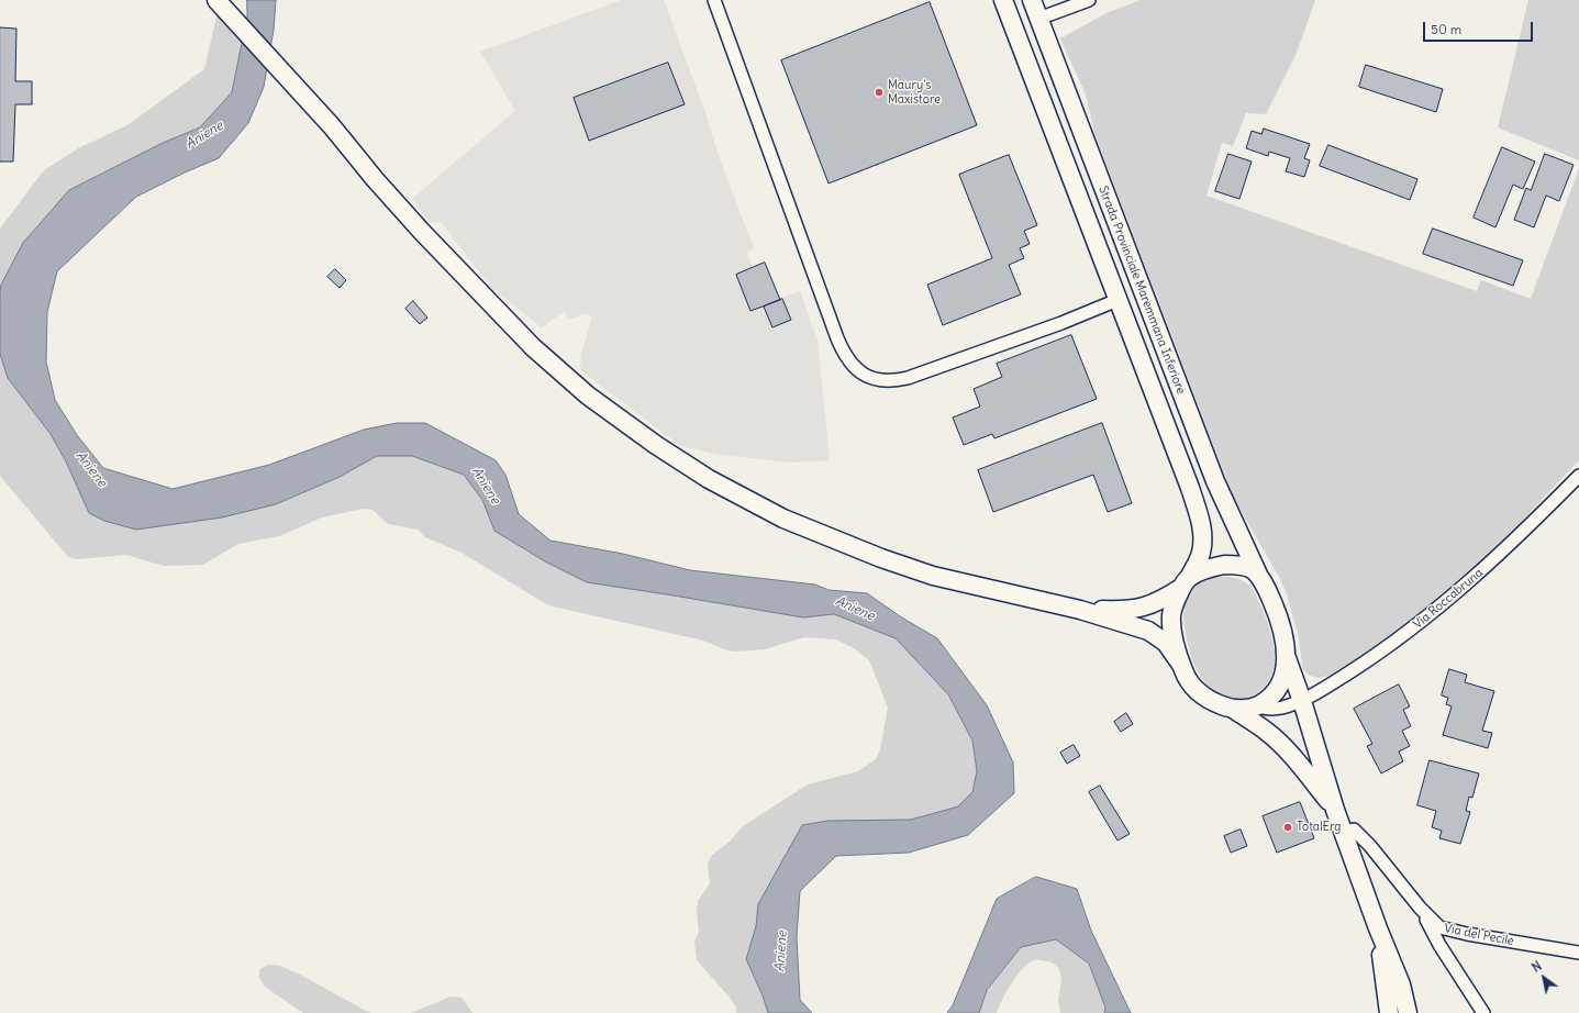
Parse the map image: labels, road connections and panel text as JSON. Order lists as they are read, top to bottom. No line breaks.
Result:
{"streets":{"main road":["Strada Provinciale Maremmana Inferiore"],"street":["Via Roccabruna","Via del Pecile"]},"crossings":[["Strada Provinciale Maremmana Inferiore","Via Roccabruna"]],"water":["Aniene"],"places":["Maury's Maxistore","TotalErg"],"scale_bar":"50 m","north":"top left"}
